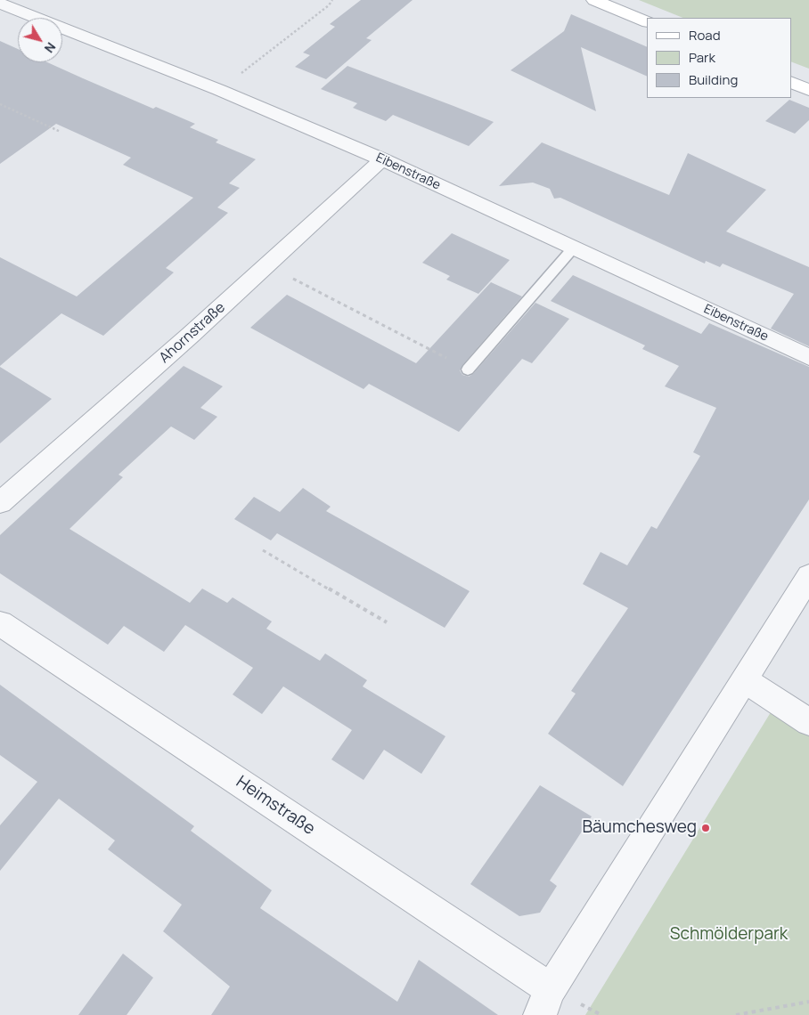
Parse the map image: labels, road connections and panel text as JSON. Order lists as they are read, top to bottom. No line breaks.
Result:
{"streets":{"street":["Eibenstraße","Ahornstraße","Heimstraße"]},"crossings":[["Eibenstraße","Ahornstraße"]],"parks":["Schmölderpark"],"places":["Bäumchesweg"],"legend":["Road","Park","Building"],"north":"bottom right"}
